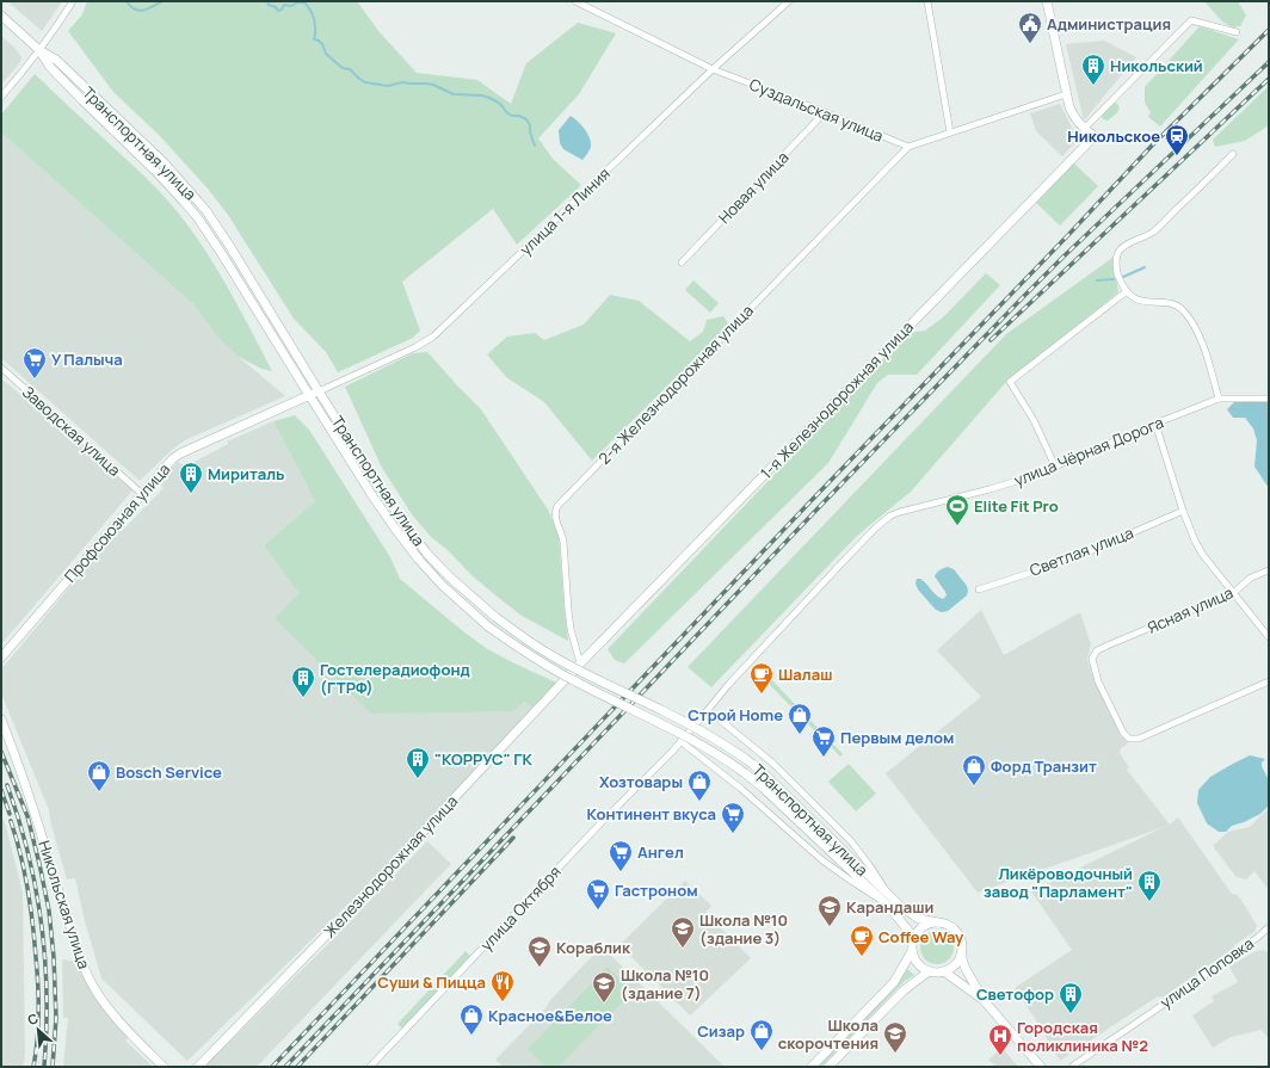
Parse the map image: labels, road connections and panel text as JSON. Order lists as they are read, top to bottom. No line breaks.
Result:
{"streets":{"street":["Суздальская улица","Транспортная улица","Новая улица","улица 1-я Линия","2-я Железнодорожная улица","1-я Железнодорожная улица","Заводская улица","улица Чёрная Дорога","Профсоюзная улица","Светлая улица","Ясная улица","Железнодорожная улица","Никольская улица","улица Октября","улица Поповка"]},"crossings":[["Суздальская улица","Новая улица"],["Суздальская улица","улица 1-я Линия"],["Суздальская улица","2-я Железнодорожная улица"],["Транспортная улица","улица 1-я Линия"],["Транспортная улица","Профсоюзная улица"],["улица 1-я Линия","Профсоюзная улица"],["2-я Железнодорожная улица","1-я Железнодорожная улица"],["2-я Железнодорожная улица","Железнодорожная улица"],["1-я Железнодорожная улица","Железнодорожная улица"],["Заводская улица","Профсоюзная улица"],["улица Чёрная Дорога","улица Октября"]],"places":{"public building":["Администрация"],"building":["Никольский","Мириталь","Гостелерадиофонд (ГТРФ)","\"КОРРУС\" ГК","Ликёроводочный завод \"Парламент\"","Светофор"],"station":["Никольское"],"supermarket":["У Палыча","Первым делом","Континент вкуса","Ангел","Гастроном"],"sports":["Elite Fit Pro"],"cafe":["Шалаш","Coffee Way"],"shop":["Строй Home","Форд Транзит","Bosch Service","Хозтовары","Красное&Белое","Сизар"],"school or university":["Карандаши","Школа №10 (здание 3)","Кораблик","Школа №10 (здание 7)","Школа скорочтения"],"restaurant":["Суши & Пицца"],"hospital":["Городская поликлиника №2"]},"north":"top left"}
